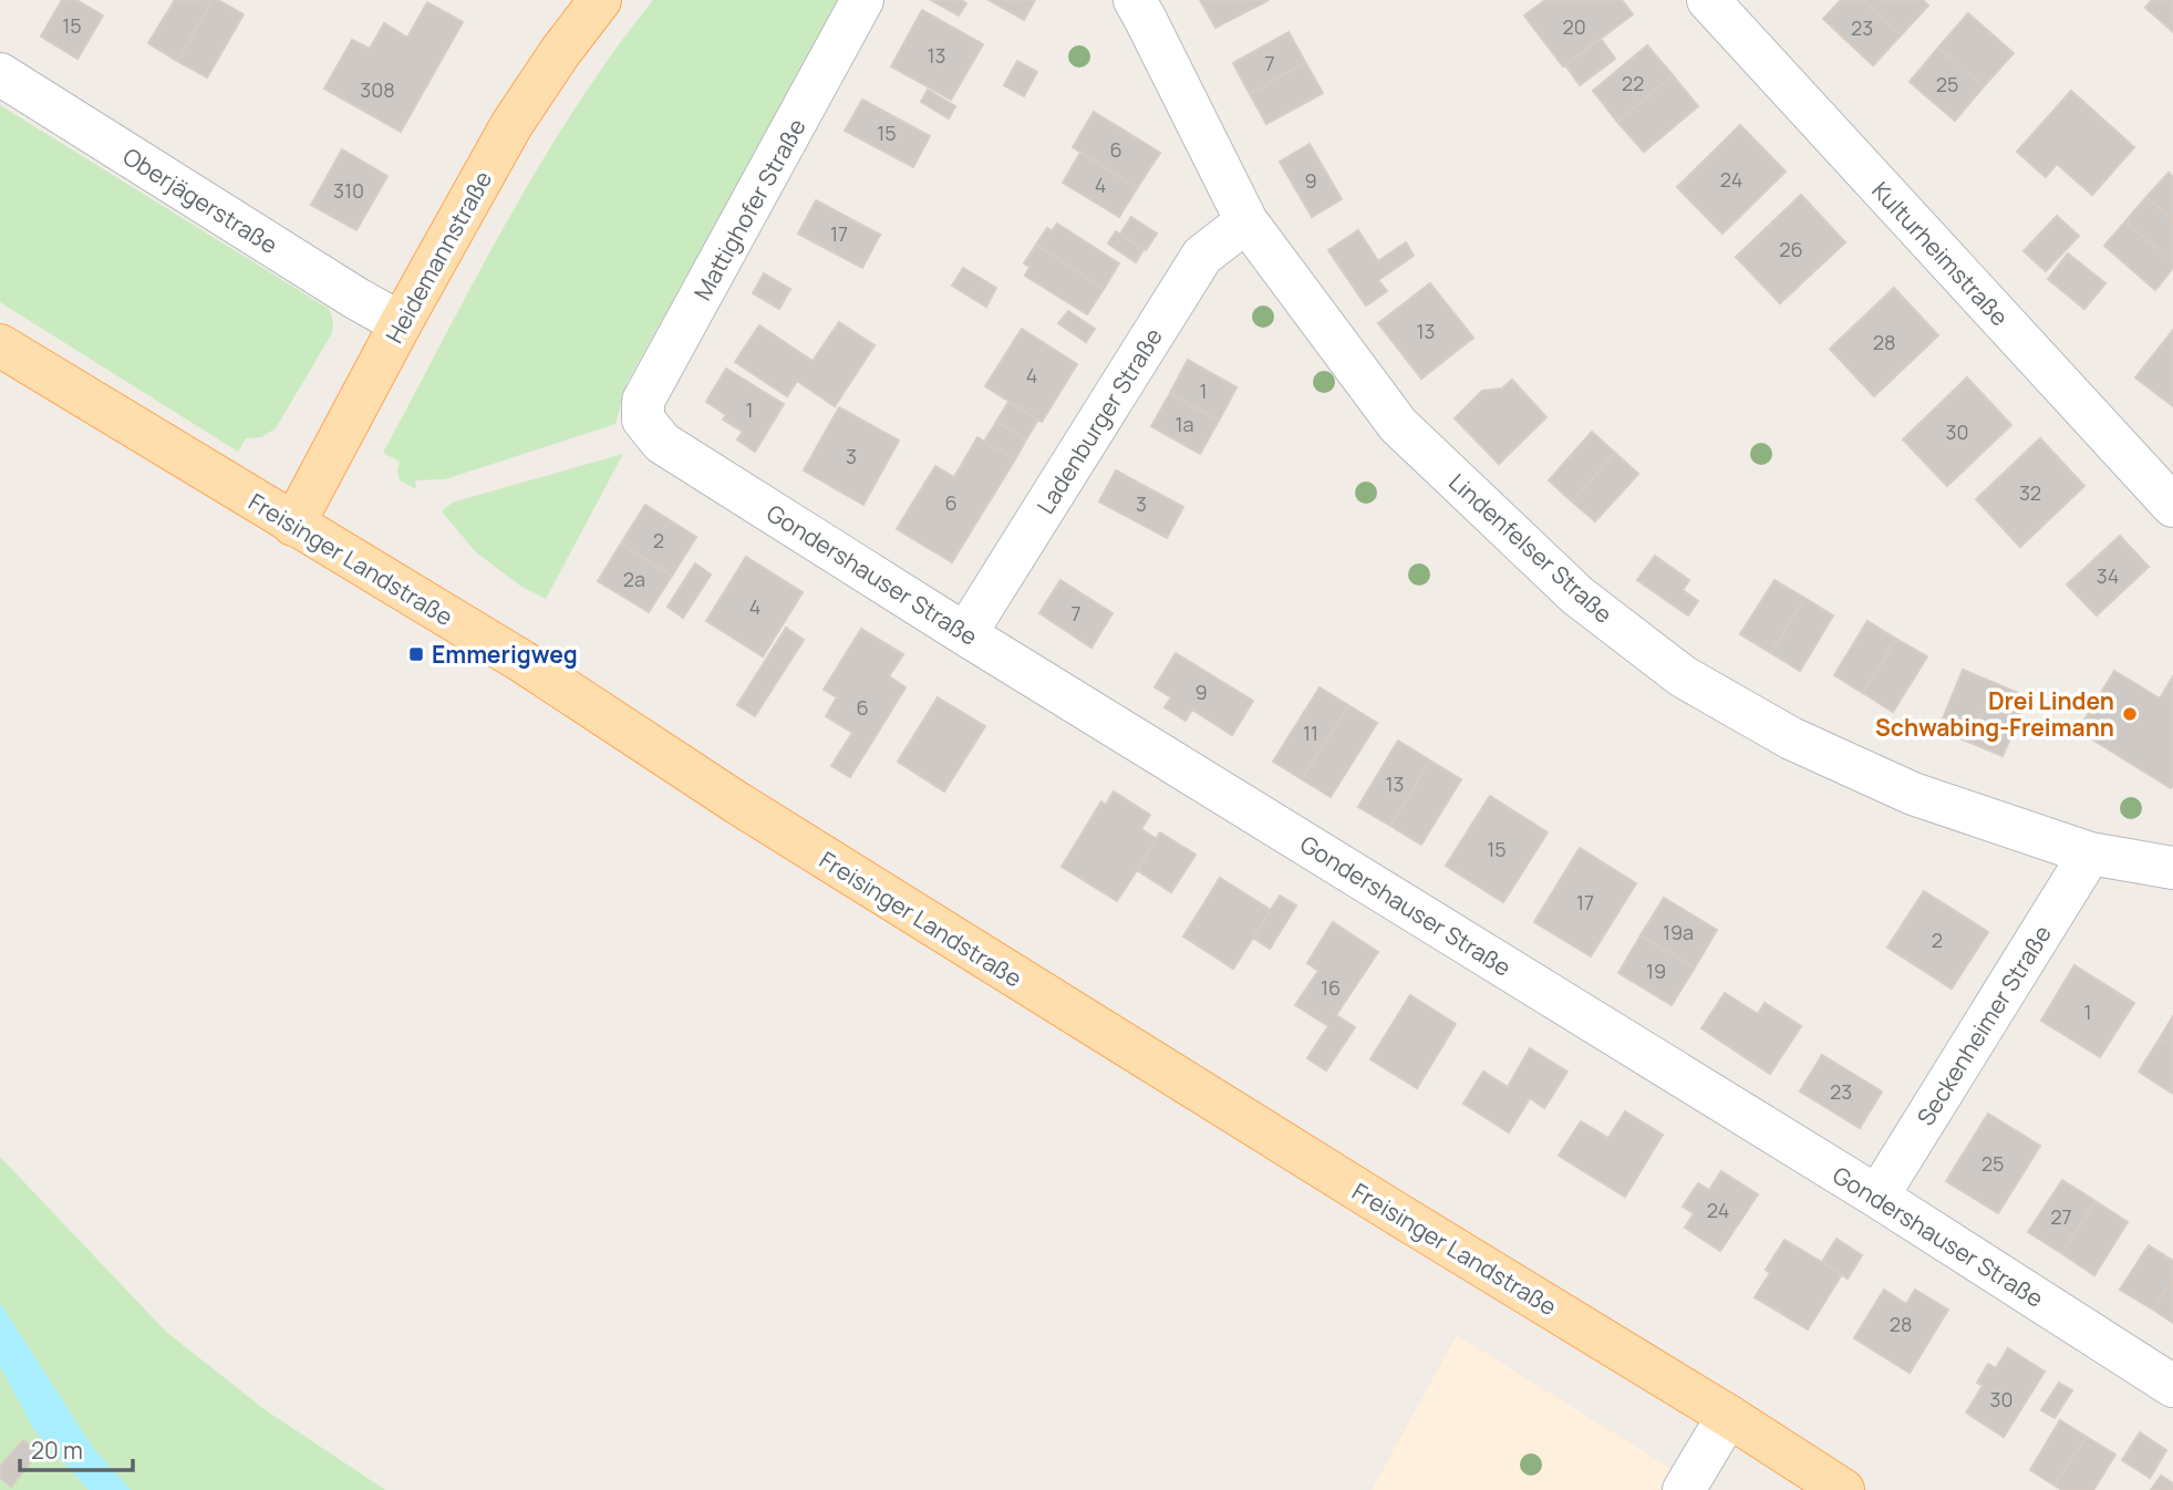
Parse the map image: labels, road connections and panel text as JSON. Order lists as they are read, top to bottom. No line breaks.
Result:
{"streets":{"main road":["Heidemannstraße","Freisinger Landstraße"],"street":["Oberjägerstraße","Mattighofer Straße","Kulturheimstraße","Ladenburger Straße","Lindenfelser Straße","Gondershauser Straße","Seckenheimer Straße"]},"crossings":[["Oberjägerstraße","Heidemannstraße"],["Mattighofer Straße","Gondershauser Straße"],["Heidemannstraße","Freisinger Landstraße"],["Ladenburger Straße","Lindenfelser Straße"],["Ladenburger Straße","Gondershauser Straße"],["Lindenfelser Straße","Seckenheimer Straße"],["Gondershauser Straße","Seckenheimer Straße"]],"places":{"transit":["Emmerigweg"],"other":["Drei Linden Schwabing-Freimann"]},"house_numbers":["15","20","23","13","7","22","25","308","15","6","24","9","4","310","17","26","13","28","4","1","1","1a","30","3","32","6","3","2","34","2a","4","7","9","6","11","13","15","17","19a","2","19","16","1","23","25","24","27","28","30"],"scale_bar":"20 m"}
